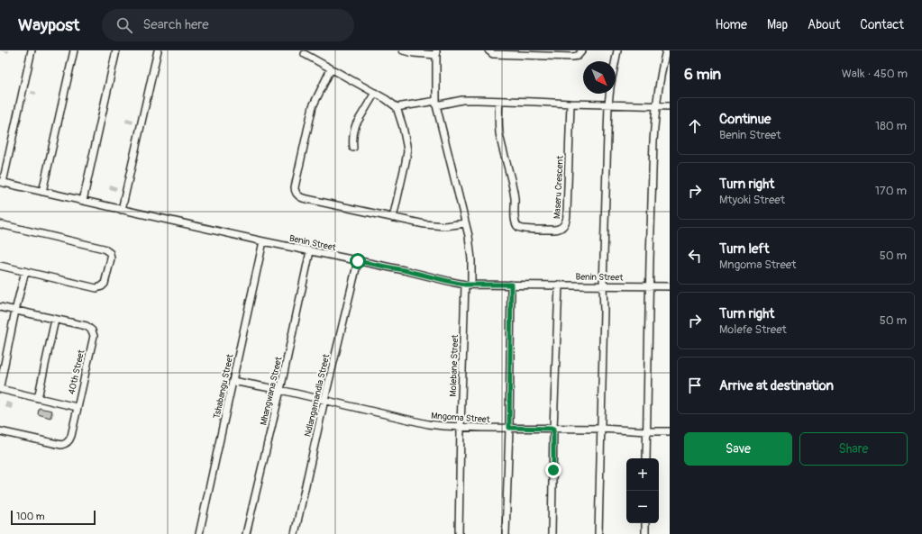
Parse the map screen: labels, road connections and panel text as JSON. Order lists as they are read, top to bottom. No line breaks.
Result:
{"streets":{"street":["Maseru Crescent","Benin Street","Molebane Street","40th Street","Tshabangu Street","Mhangwana Street","Ndlangamandla Street","Mngoma Street"]},"crossings":[["Benin Street","Molebane Street"],["Benin Street","Tshabangu Street"],["Benin Street","Mhangwana Street"],["Benin Street","Ndlangamandla Street"],["Molebane Street","Mngoma Street"],["Tshabangu Street","Mngoma Street"],["Mhangwana Street","Mngoma Street"],["Ndlangamandla Street","Mngoma Street"]],"scale_bar":"100 m","north":"bottom right","page":{"header":"Waypost","search":"Search here","nav":["Home","Map","About","Contact"],"heading":["6 min","Walk · 450 m"],"list":[["Continue","Benin Street","180 m"],["Turn right","Mtyoki Street","170 m"],["Turn left","Mngoma Street","50 m"],["Turn right","Molefe Street","50 m"],"Arrive at destination"],"buttons":["Save","Share"],"map_buttons":["+","−"],"scale":"100 m"}}
